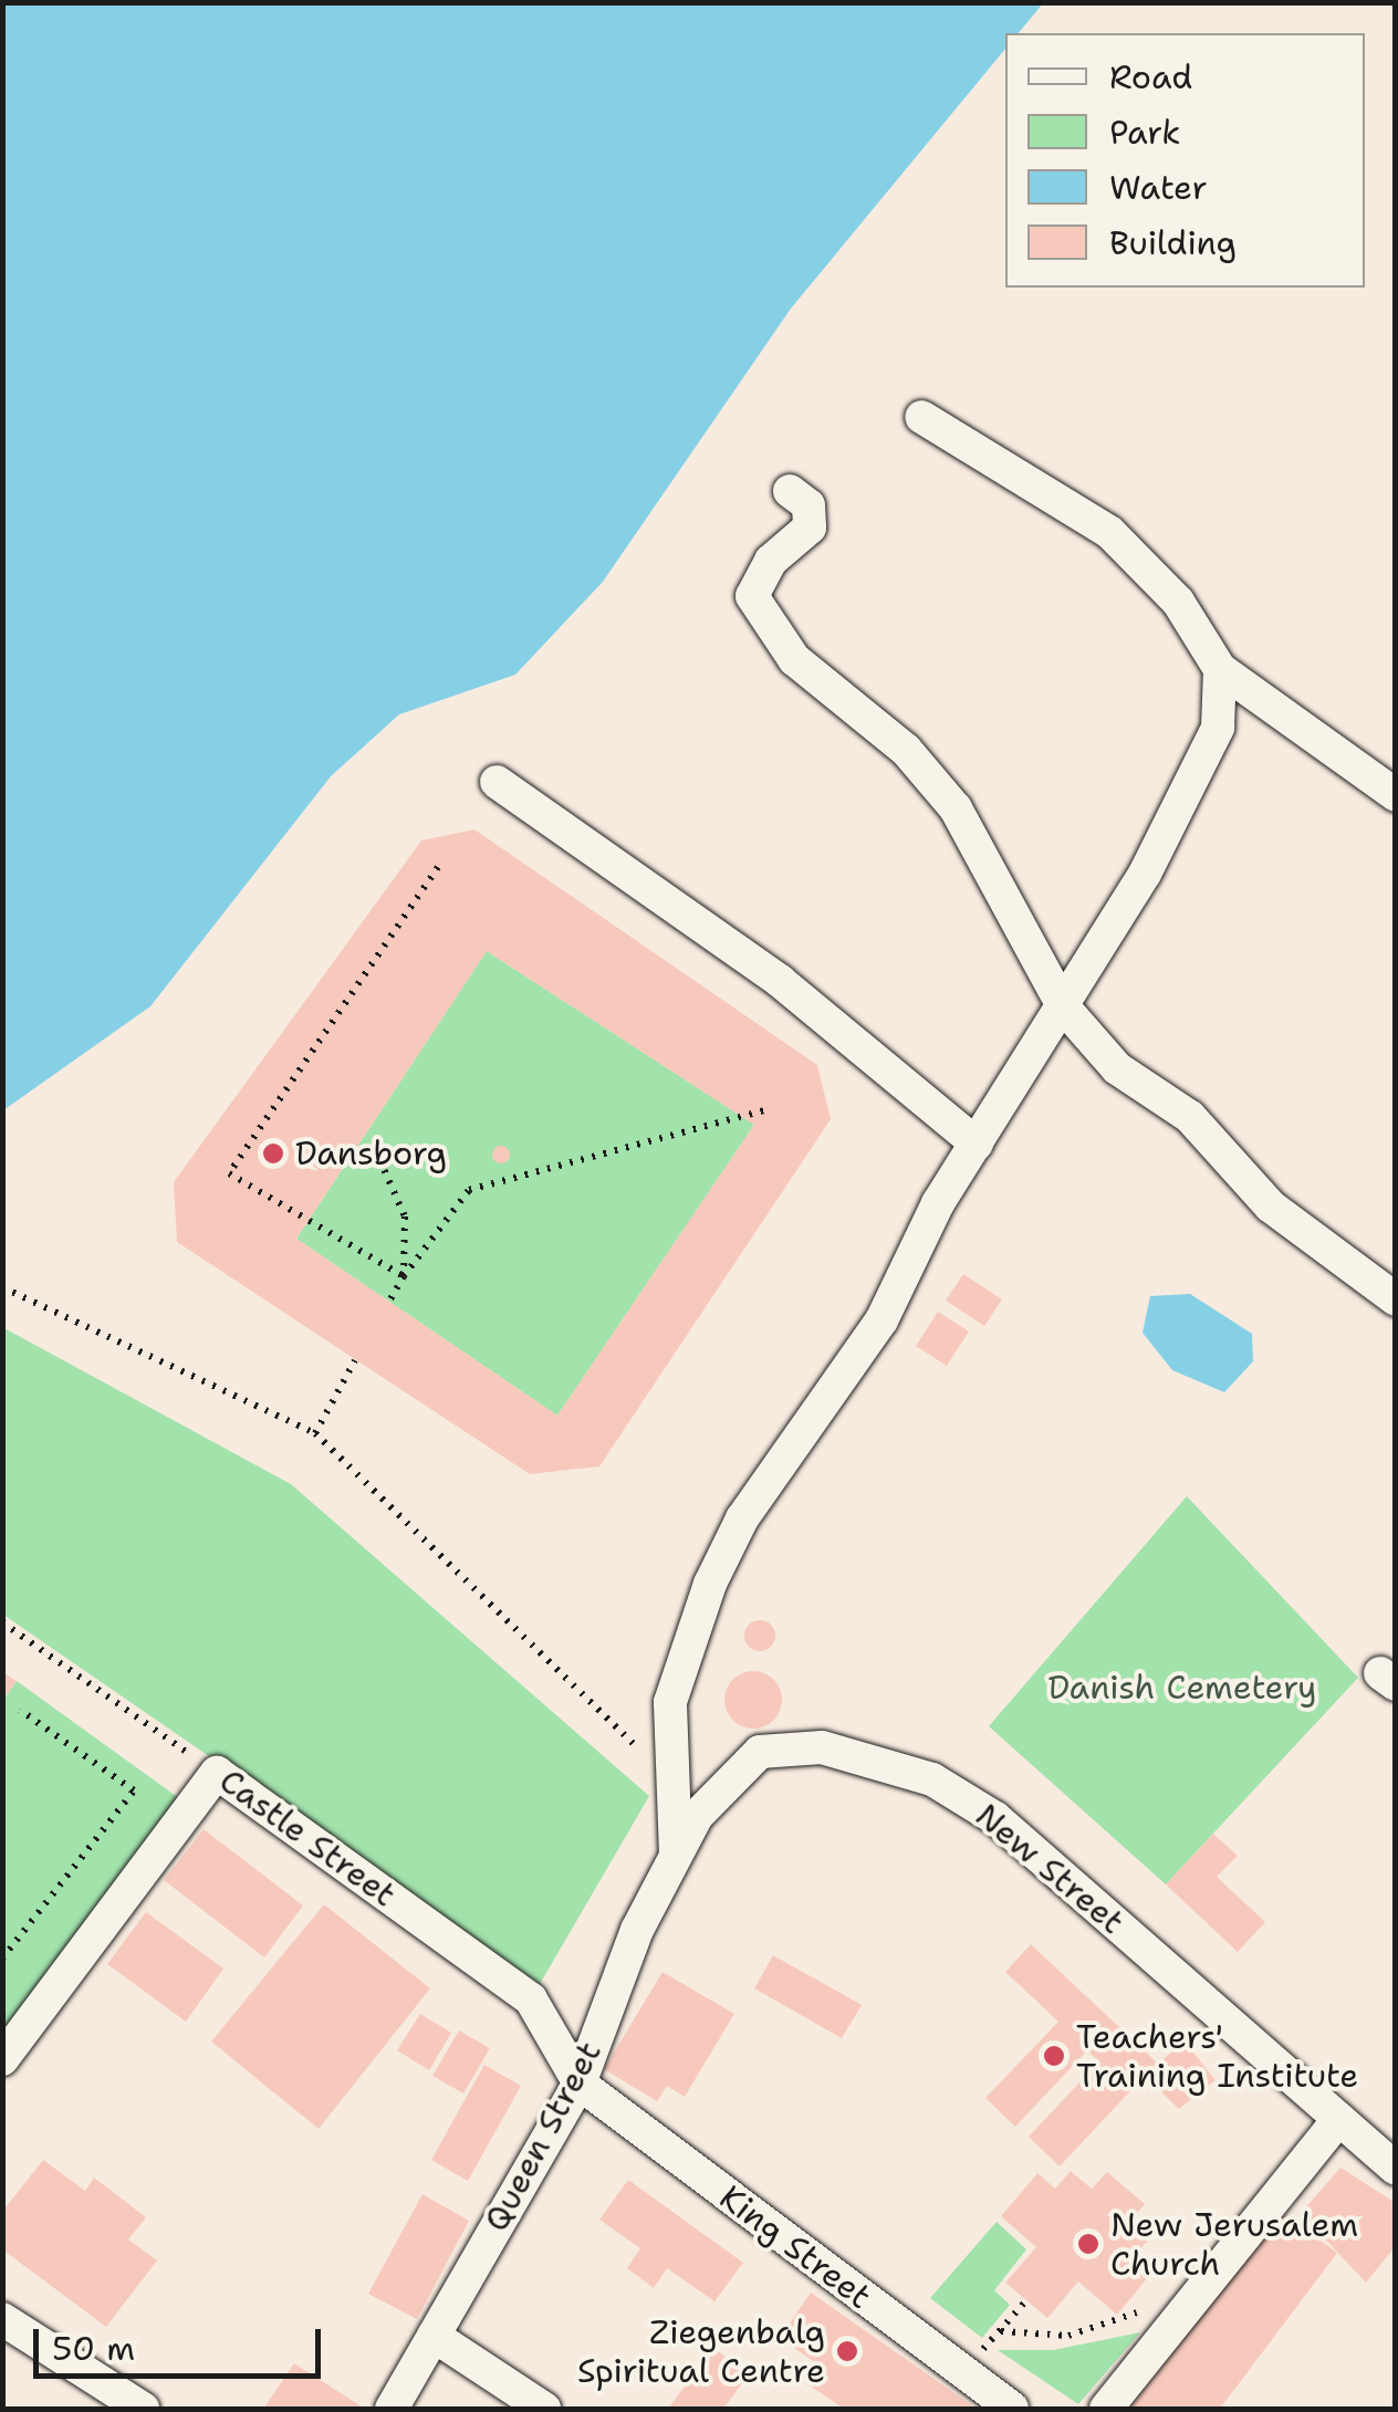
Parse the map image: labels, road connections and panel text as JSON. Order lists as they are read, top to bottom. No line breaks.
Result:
{"streets":{"street":["Castle Street","New Street","Queen Street","King Street"]},"crossings":[["Castle Street","Queen Street"],["Castle Street","King Street"],["New Street","Queen Street"],["Queen Street","King Street"]],"parks":["Danish Cemetery"],"places":["Dansborg","Teachers' Training Institute","New Jerusalem Church","Ziegenbalg Spiritual Centre"],"legend":["Road","Park","Water","Building"],"scale_bar":"50 m"}
